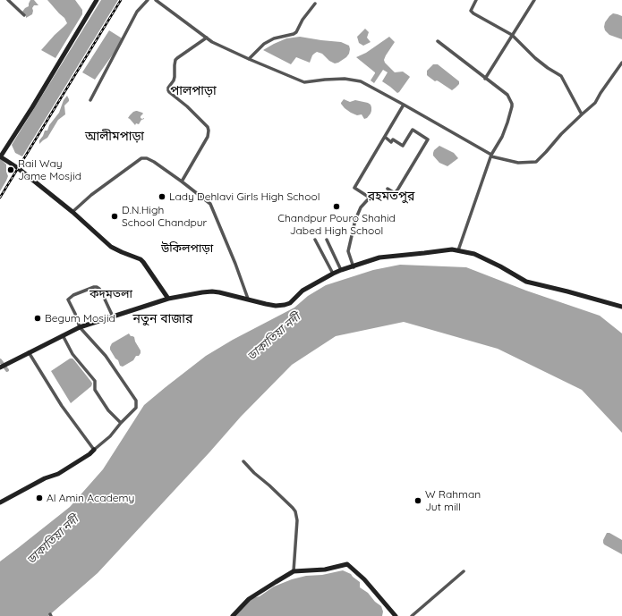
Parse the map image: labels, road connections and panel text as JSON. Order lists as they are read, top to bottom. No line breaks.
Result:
{"districts":["পালপাড়া","আলীমপাড়া","রহমতপুর","উকিলপাড়া","কদমতলা","নতুন বাজার"],"water":["ডাকাতিয়া নদী"],"places":["Rail Way Jame Mosjid","Lady Dehlavi Girls High School","Chandpur Pouro Shahid Jabed High School","D.N.High School Chandpur","Begum Mosjid","Al Amin Academy","W Rahman Jut mill"]}
